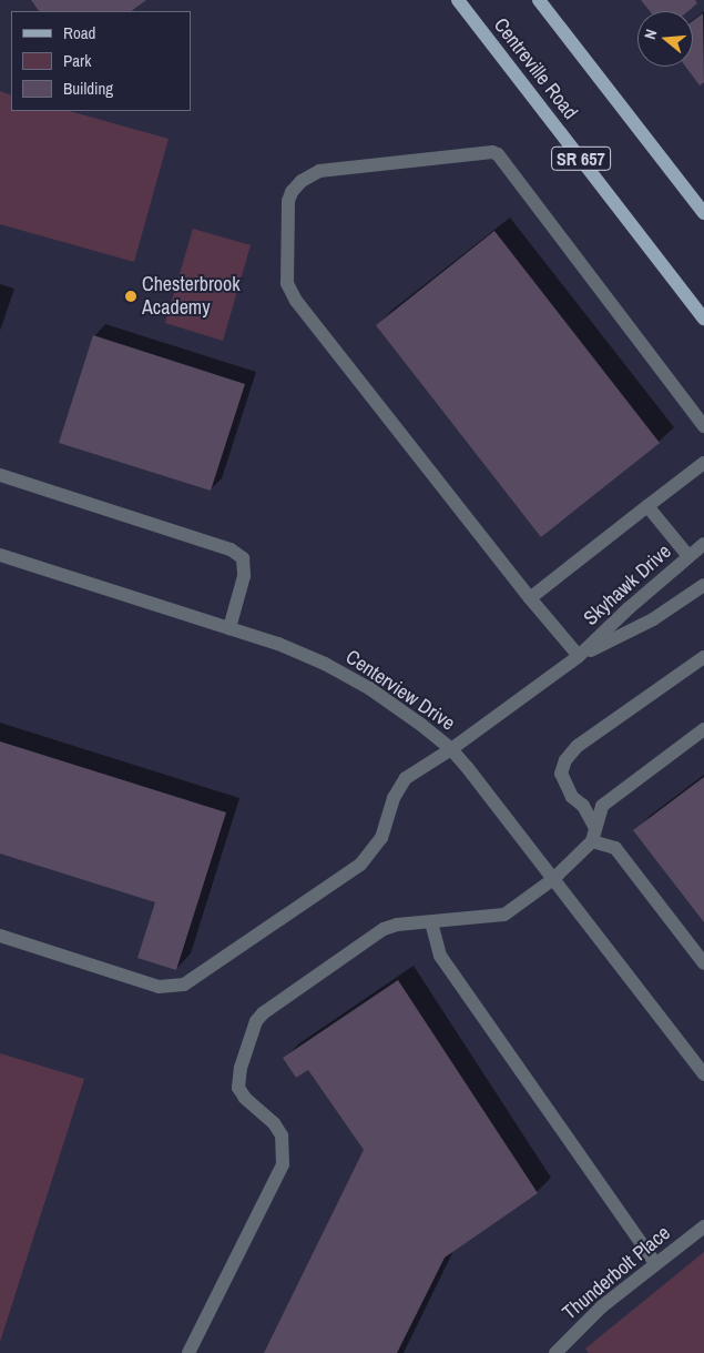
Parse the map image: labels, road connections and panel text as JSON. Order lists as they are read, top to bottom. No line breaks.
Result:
{"streets":{"main road":["Centreville Road","SR 657"],"street":["Skyhawk Drive","Centerview Drive","Thunderbolt Place"]},"crossings":[["Skyhawk Drive","Centerview Drive"]],"places":["Chesterbrook Academy"],"legend":["Road","Park","Building"],"north":"left"}
